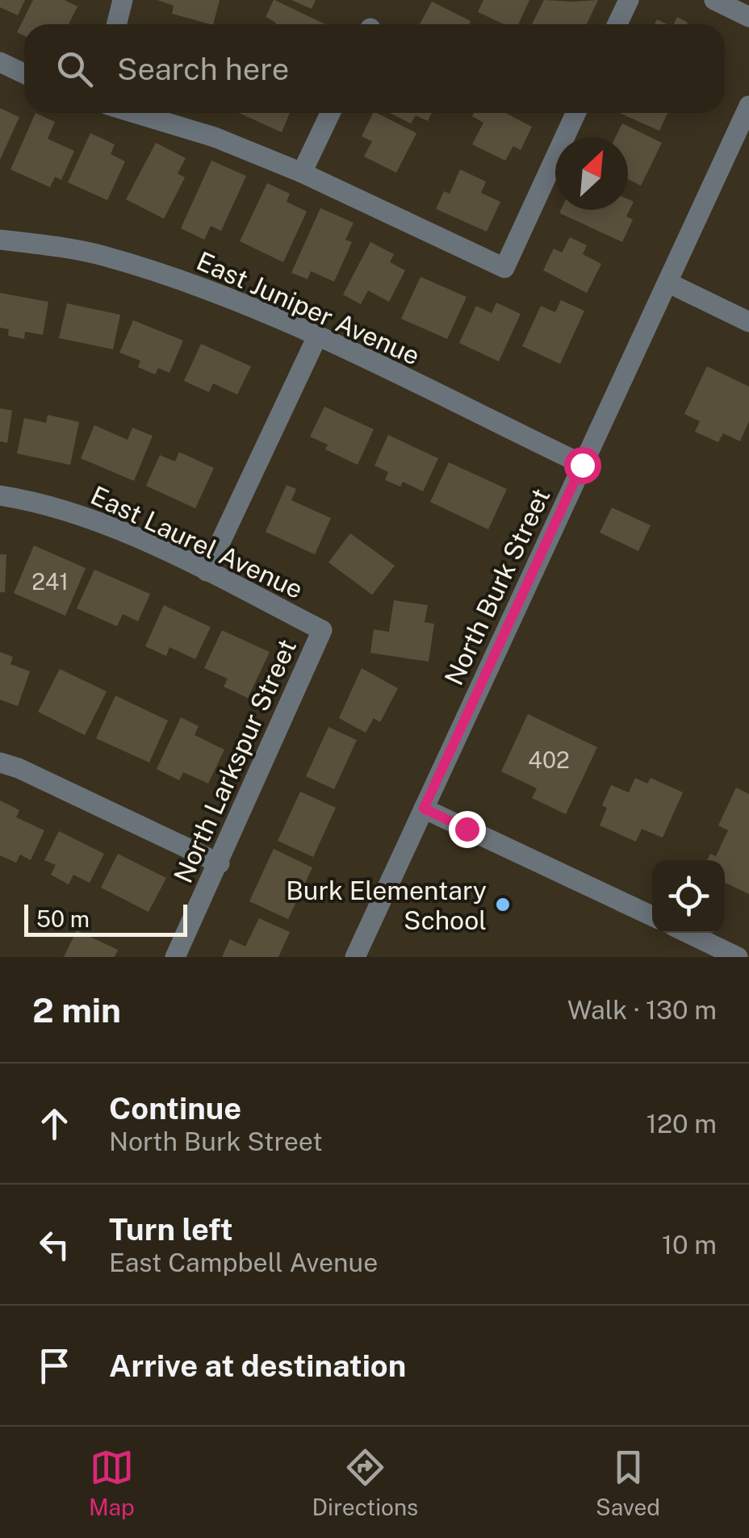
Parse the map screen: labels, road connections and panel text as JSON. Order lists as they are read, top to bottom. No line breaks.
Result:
{"streets":{"street":["East Juniper Avenue","East Laurel Avenue","North Burk Street","North Larkspur Street"]},"crossings":[["East Juniper Avenue","North Burk Street"],["East Laurel Avenue","North Larkspur Street"]],"places":["Burk Elementary School"],"house_numbers":["241","402"],"scale_bar":"50 m","north":"top right","page":{"search":"Search here","scale":"50 m","heading":["2 min","Walk · 130 m"],"list":[["Continue","North Burk Street","120 m"],["Turn left","East Campbell Avenue","10 m"],"Arrive at destination"],"nav":["Map","Directions","Saved"]}}
